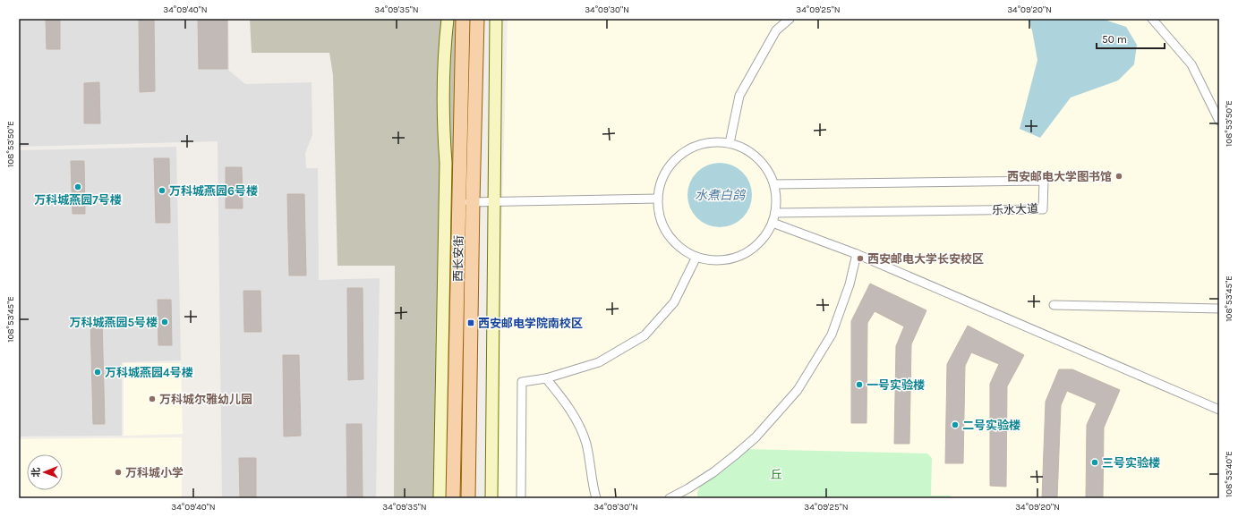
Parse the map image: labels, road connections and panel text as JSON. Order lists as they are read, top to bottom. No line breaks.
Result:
{"streets":{"main road":["西长安街"],"street":["乐水大道"]},"water":["水煮白鸽"],"parks":["丘"],"places":{"other":["西安邮电大学图书馆","万科城燕园7号楼","万科城燕园6号楼","西安邮电大学长安校区","万科城燕园5号楼","万科城燕园4号楼","一号实验楼","万科城尔雅幼儿园","二号实验楼","三号实验楼","万科城小学"],"transit":["西安邮电学院南校区"]},"scale_bar":"50 m","north":"left","coordinates":["34°09'40\"N","34°09'35\"N","34°09'30\"N","34°09'25\"N","34°09'20\"N","108°53'50\"E","108°53'45\"E","108°53'40\"E"]}
